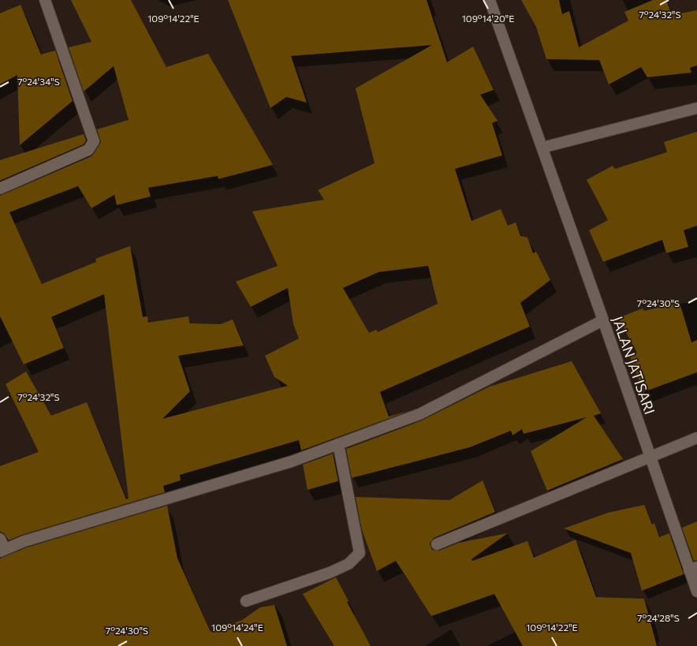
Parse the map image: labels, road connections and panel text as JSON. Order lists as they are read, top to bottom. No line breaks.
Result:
{"streets":{"street":["JALAN JATISARI"]},"coordinates":["7°24'32\"S","109°14'20\"E","109°14'22\"E","7°24'34\"S","7°24'30\"S","7°24'28\"S","109°14'24\"E"]}
